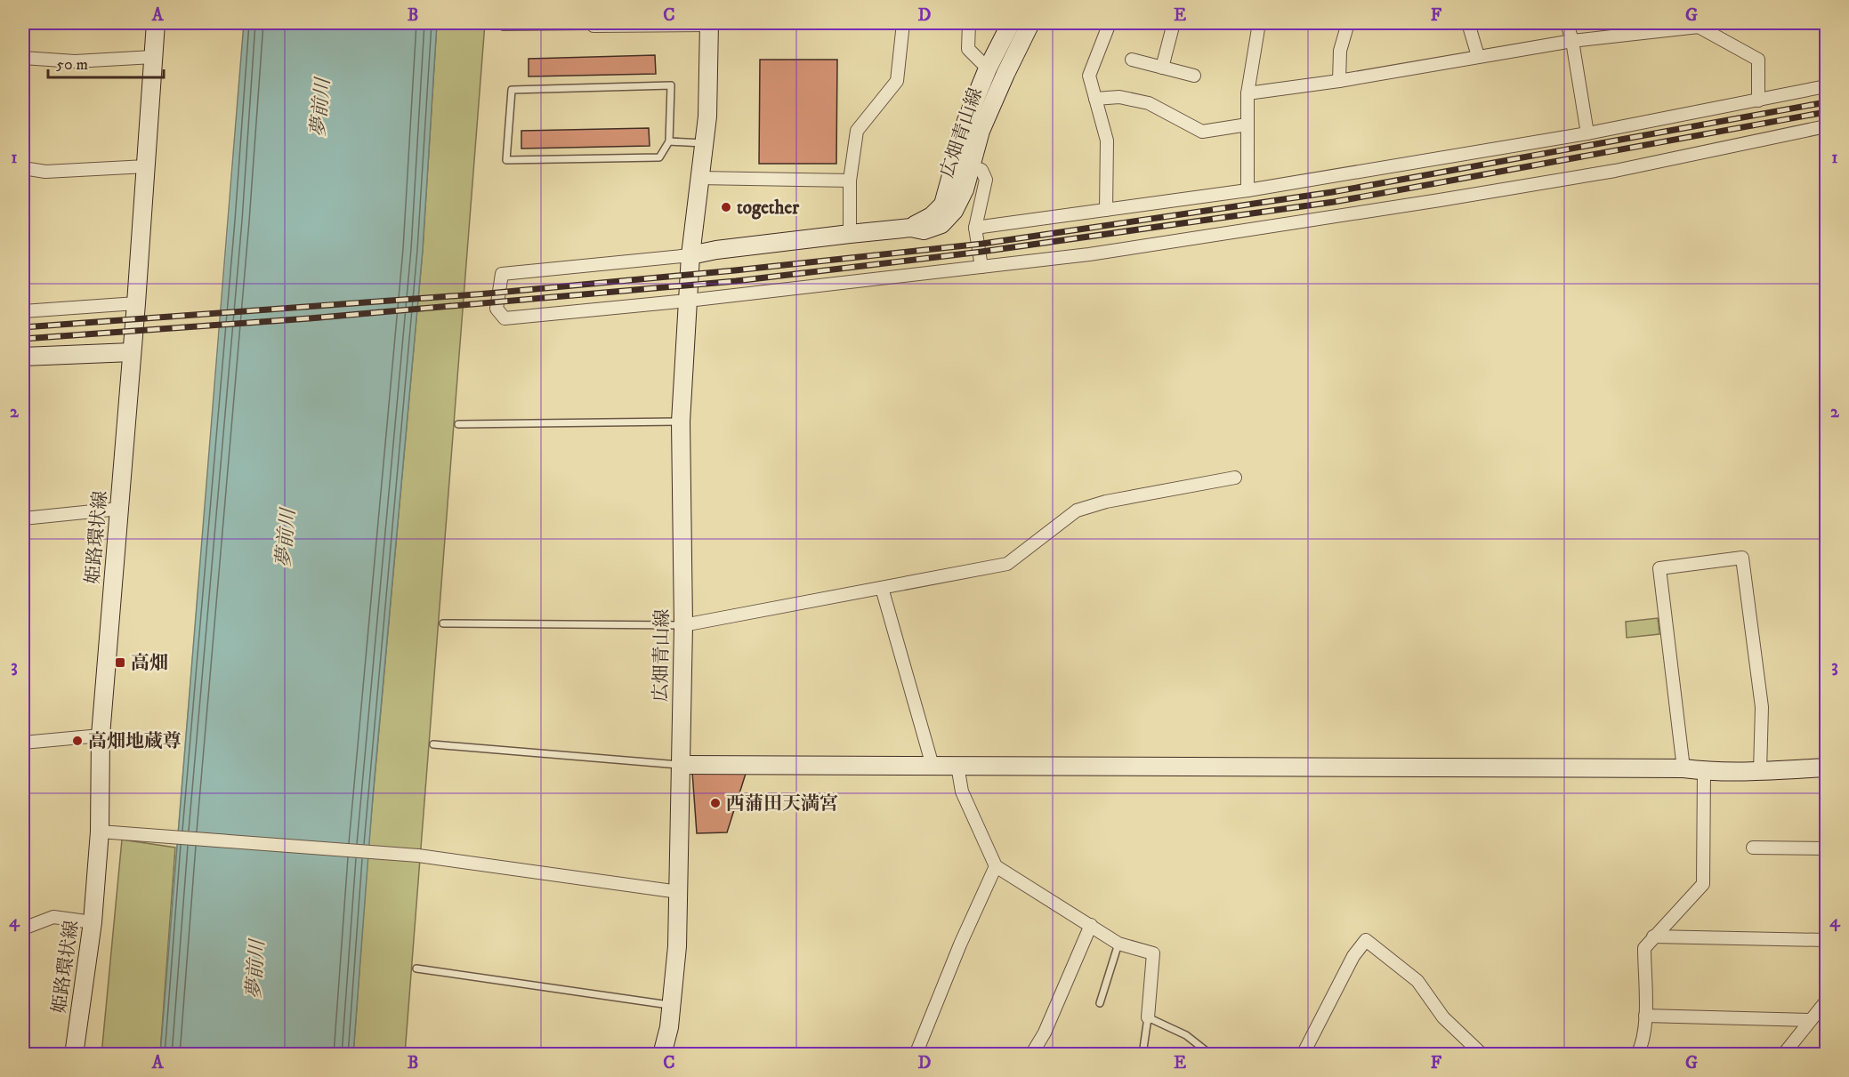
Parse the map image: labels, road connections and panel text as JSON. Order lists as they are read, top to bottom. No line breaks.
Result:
{"streets":{"main road":["広畑青山線","姫路環状線"]},"water":["夢前川"],"places":{"other":["together","高畑地蔵尊","西蒲田天満宮"],"transit":["高畑"]},"scale_bar":"50 m","grid":{"columns":["A","B","C","D","E","F","G"],"rows":["1","2","3","4"]}}
